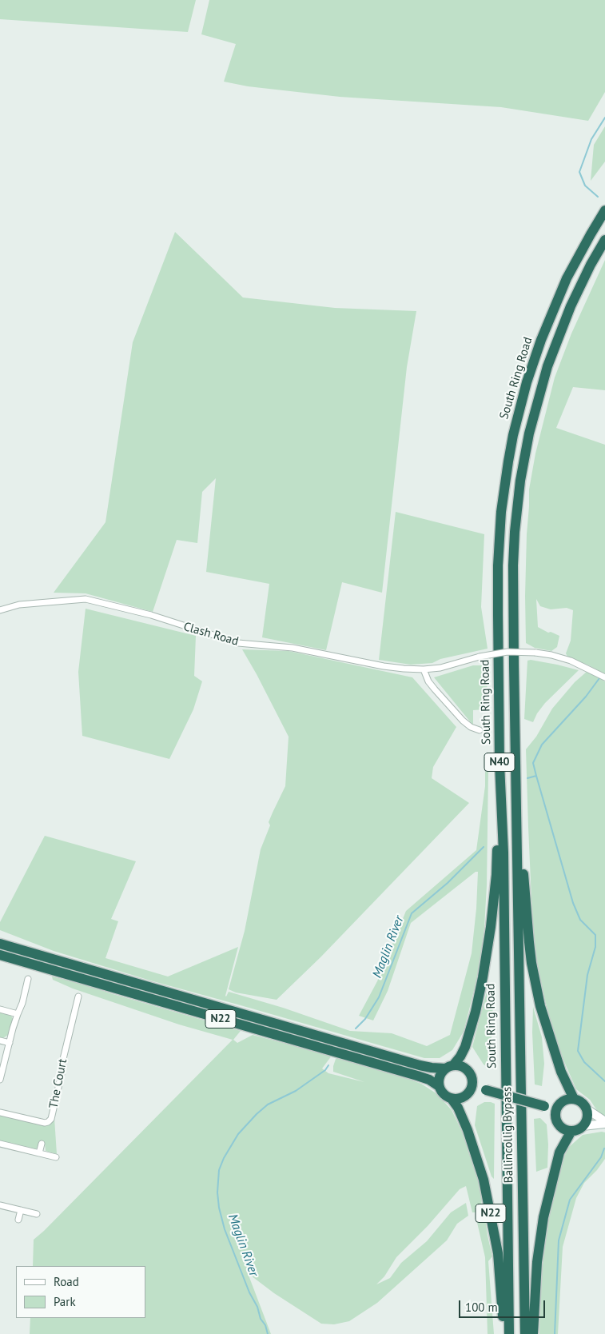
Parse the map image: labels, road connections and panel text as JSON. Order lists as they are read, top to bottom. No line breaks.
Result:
{"streets":{"highway":["South Ring Road","N40","N22","Ballincollig Bypass"],"street":["Clash Road","The Court"]},"crossings":[["N40","Ballincollig Bypass"]],"water":["Maglin River"],"legend":["Road","Park"],"scale_bar":"100 m"}
